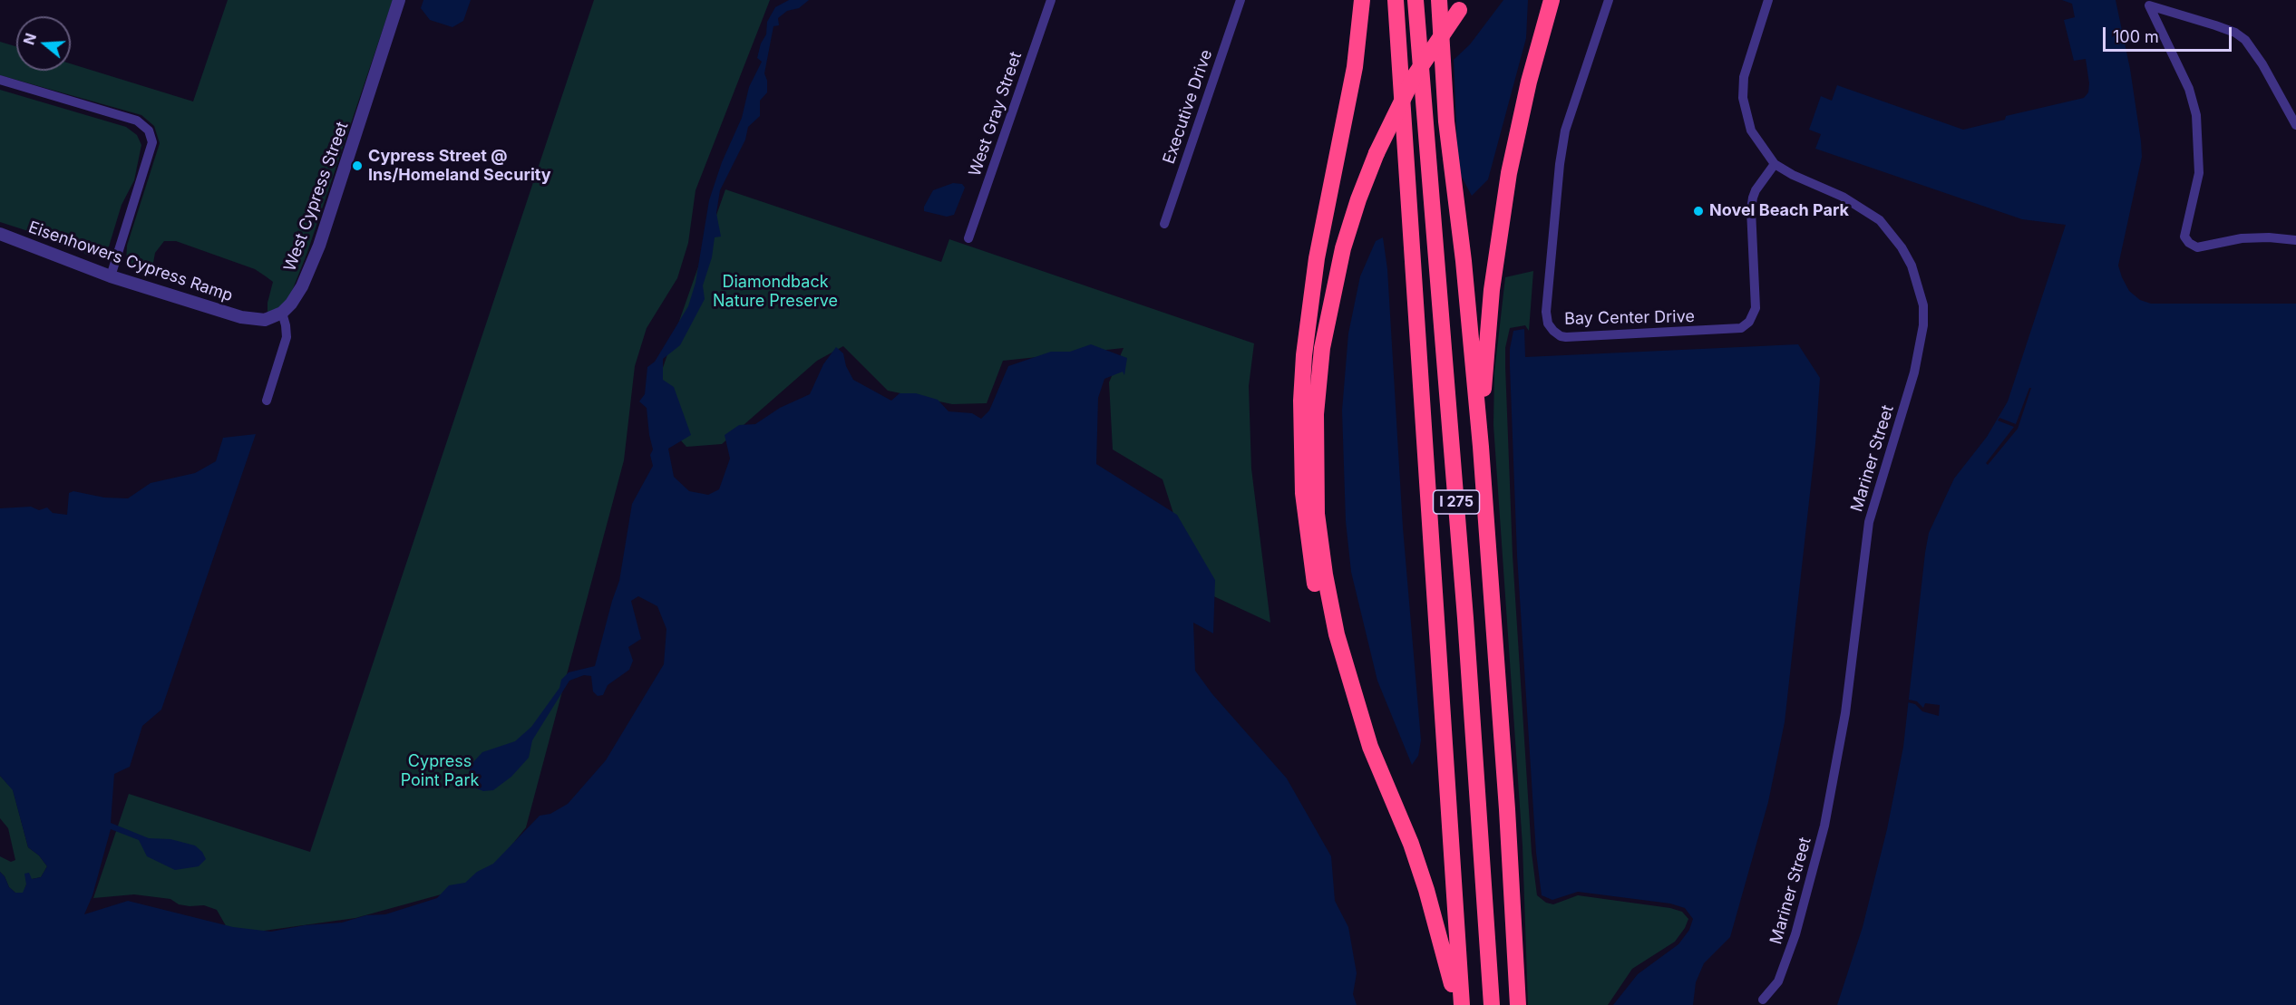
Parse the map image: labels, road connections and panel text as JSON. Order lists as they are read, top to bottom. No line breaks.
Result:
{"streets":{"highway":["I 275"],"street":["Executive Drive","West Gray Street","West Cypress Street","Eisenhowers Cypress Ramp","Bay Center Drive","Mariner Street"]},"crossings":[["West Cypress Street","Eisenhowers Cypress Ramp"],["Bay Center Drive","Mariner Street"]],"parks":["Diamondback Nature Preserve","Cypress Point Park"],"places":["Cypress Street @ Ins/Homeland Security","Novel Beach Park"],"scale_bar":"100 m","north":"left"}
